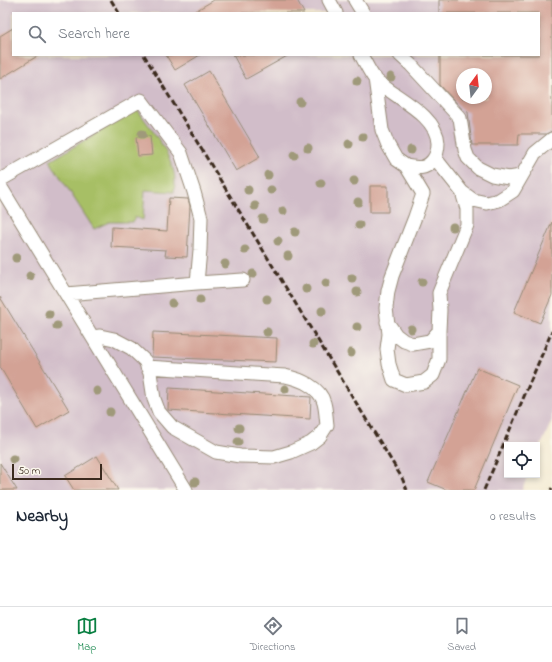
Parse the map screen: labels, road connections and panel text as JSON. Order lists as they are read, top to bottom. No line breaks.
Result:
{"scale_bar":"50 m","north":"top","page":{"search":"Search here","scale":"50 m","heading":["Nearby","0 results"],"nav":["Map","Directions","Saved"]}}
